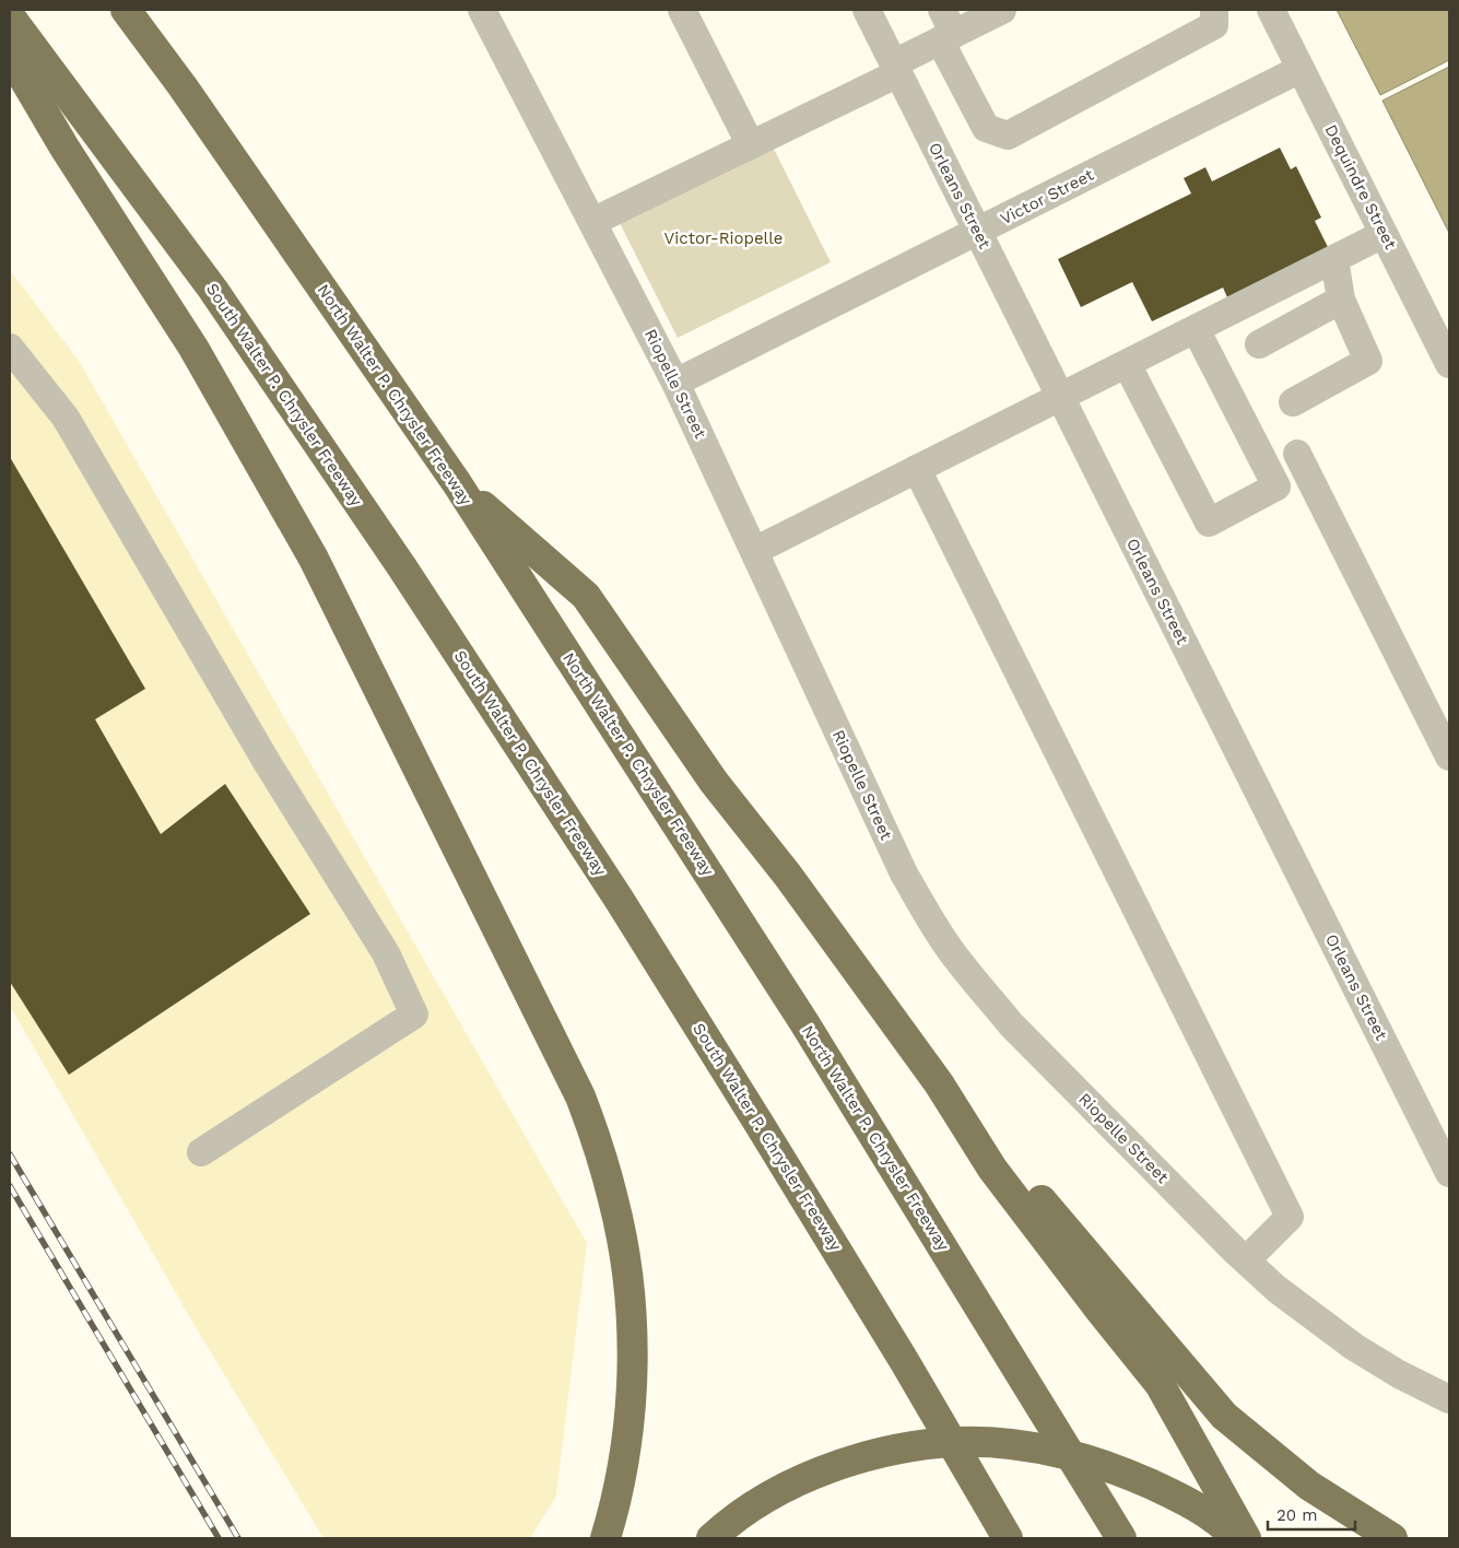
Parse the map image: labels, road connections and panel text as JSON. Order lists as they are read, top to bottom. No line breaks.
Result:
{"streets":{"highway":["South Walter P. Chrysler Freeway","North Walter P. Chrysler Freeway"],"street":["Dequindre Street","Orleans Street","Victor Street","Riopelle Street"]},"crossings":[["Dequindre Street","Victor Street"],["Orleans Street","Victor Street"],["Victor Street","Riopelle Street"]],"parks":["Victor-Riopelle"],"scale_bar":"20 m"}
